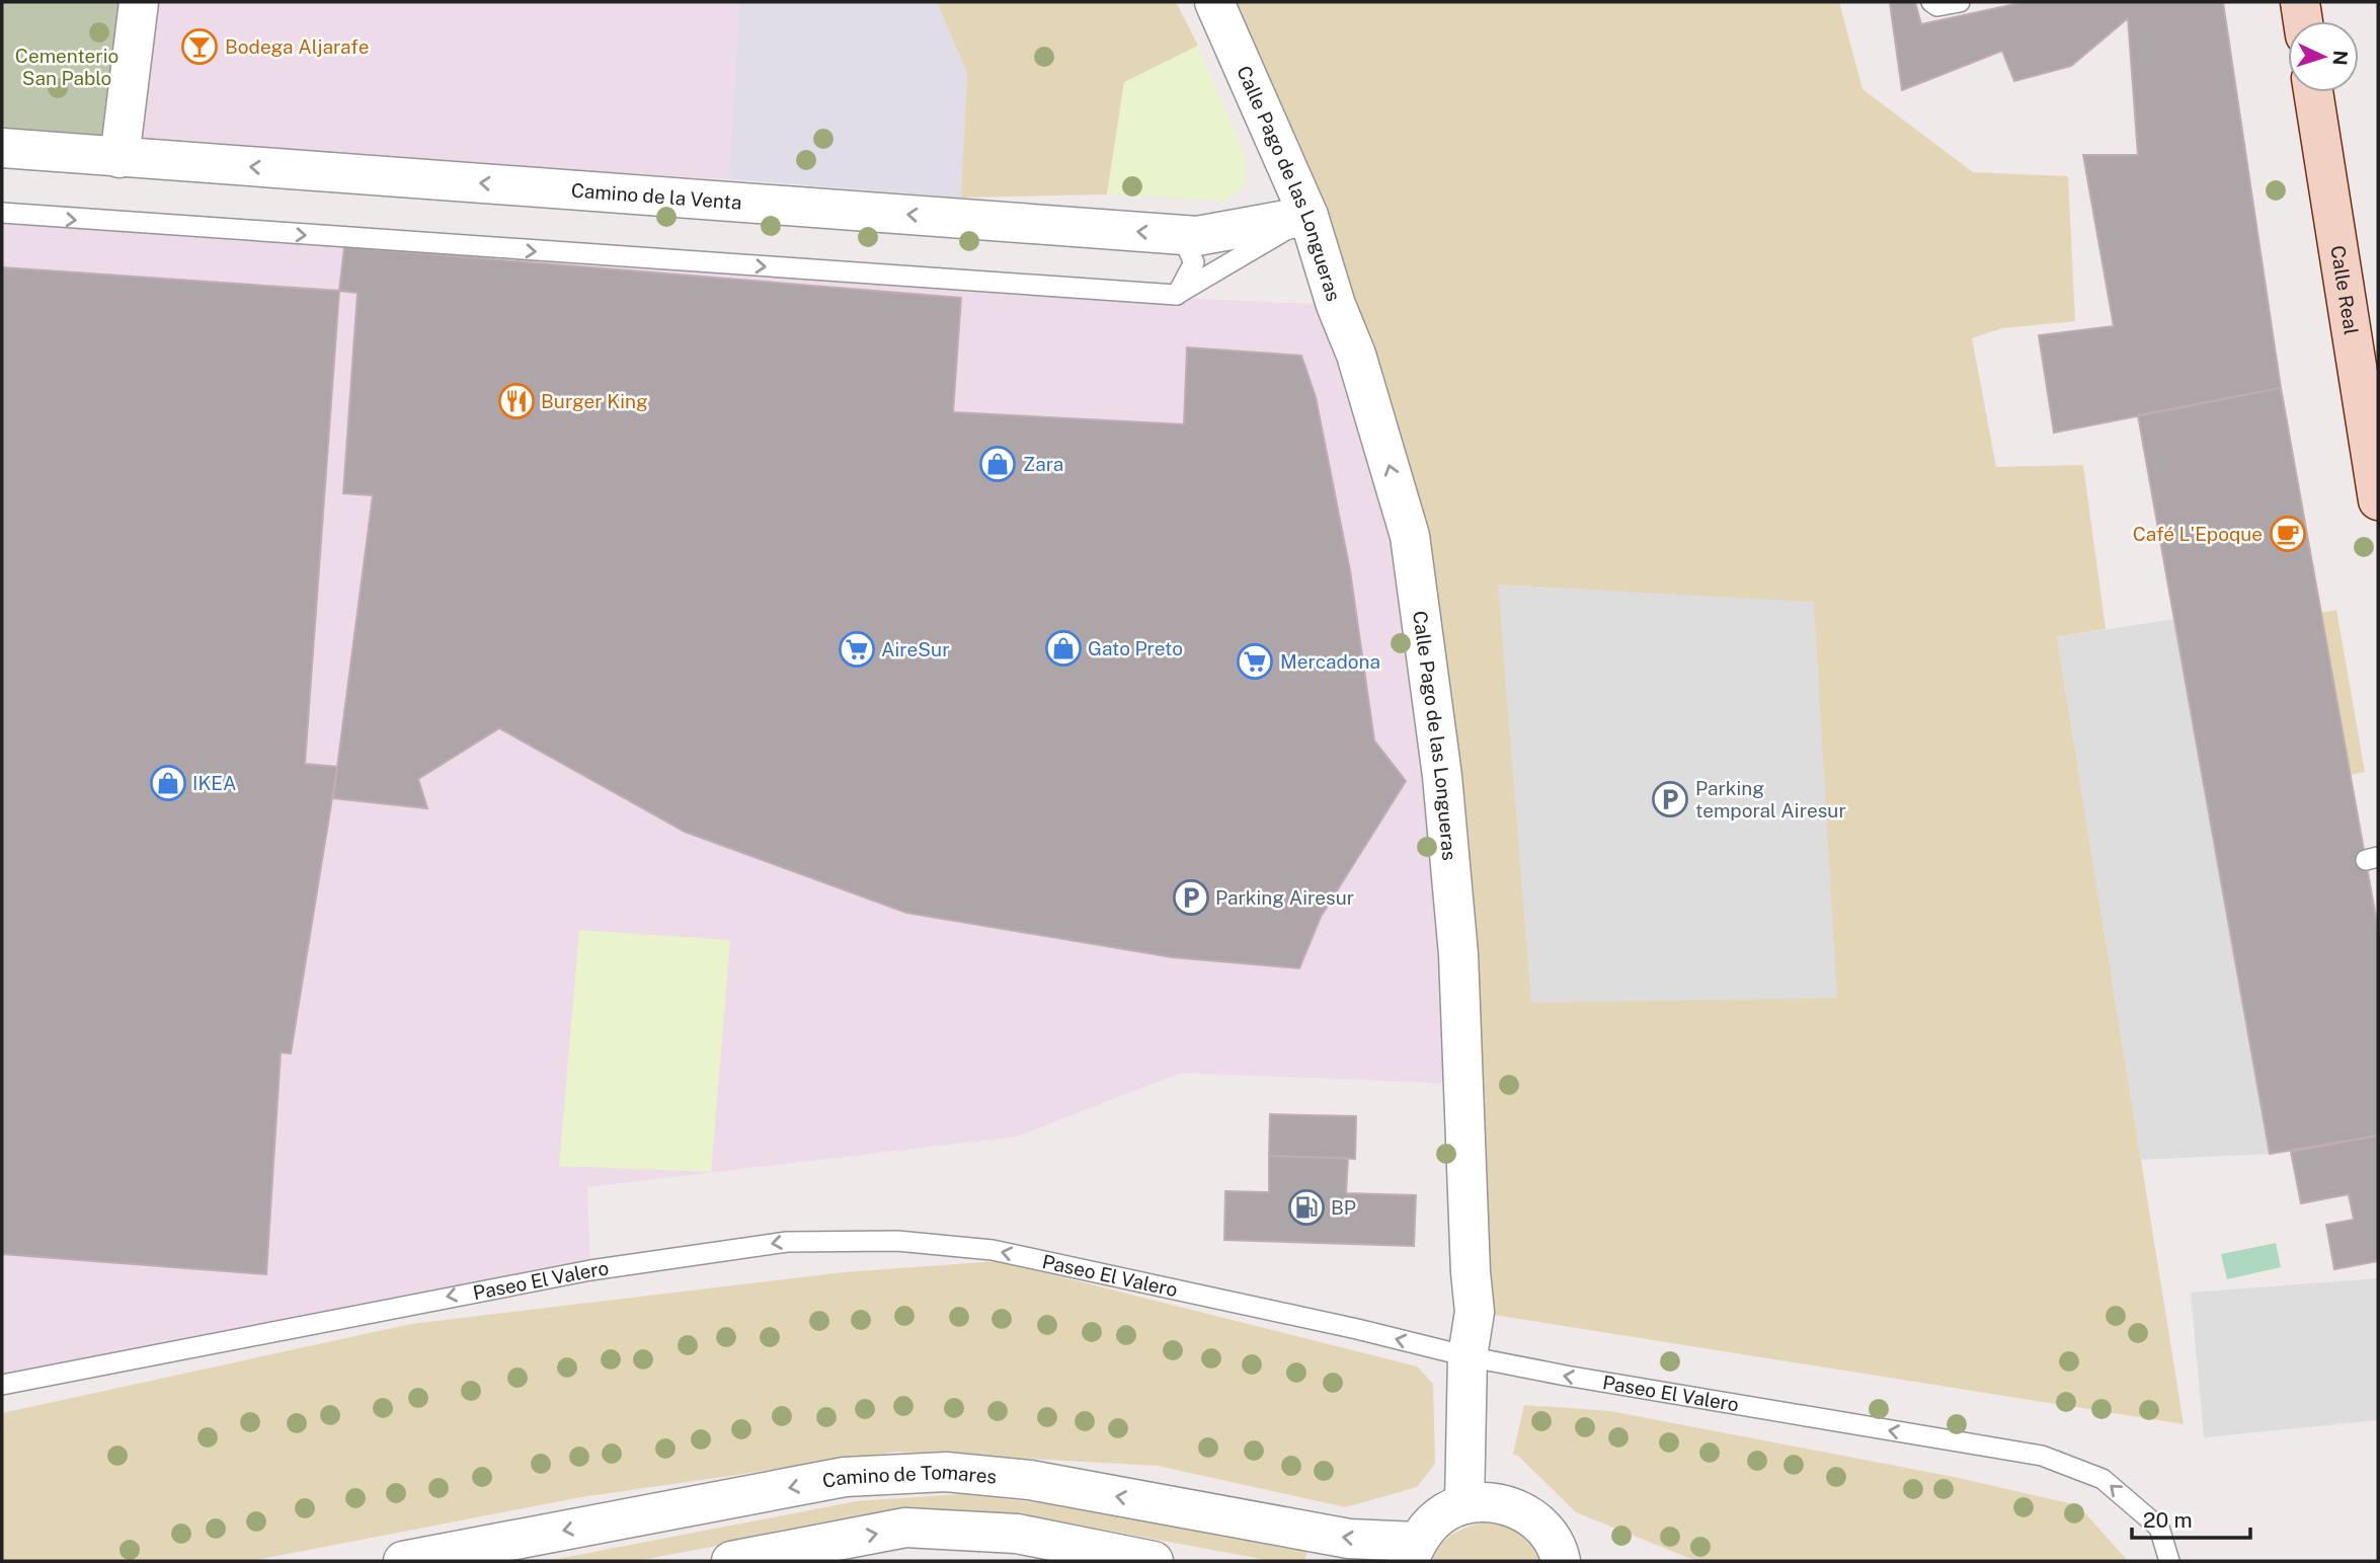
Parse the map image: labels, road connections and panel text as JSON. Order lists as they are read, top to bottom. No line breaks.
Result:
{"streets":{"main road":["Calle Real"],"street":["Calle Pago de las Longueras","Camino de la Venta","Camino de Tomares"],"lane":["Paseo El Valero"]},"crossings":[["Calle Pago de las Longueras","Camino de la Venta"],["Calle Pago de las Longueras","Paseo El Valero"]],"one_way":["Calle Pago de las Longueras","Camino de la Venta","Paseo El Valero"],"parks":["Cementerio San Pablo"],"places":{"bar":["Bodega Aljarafe"],"restaurant":["Burger King"],"shop":["Zara","Gato Preto","IKEA"],"cafe":["Café L'Epoque"],"supermarket":["AireSur","Mercadona"],"parking":["Parking temporal Airesur","Parking Airesur"],"fuel station":["BP"]},"scale_bar":"20 m","north":"right"}
